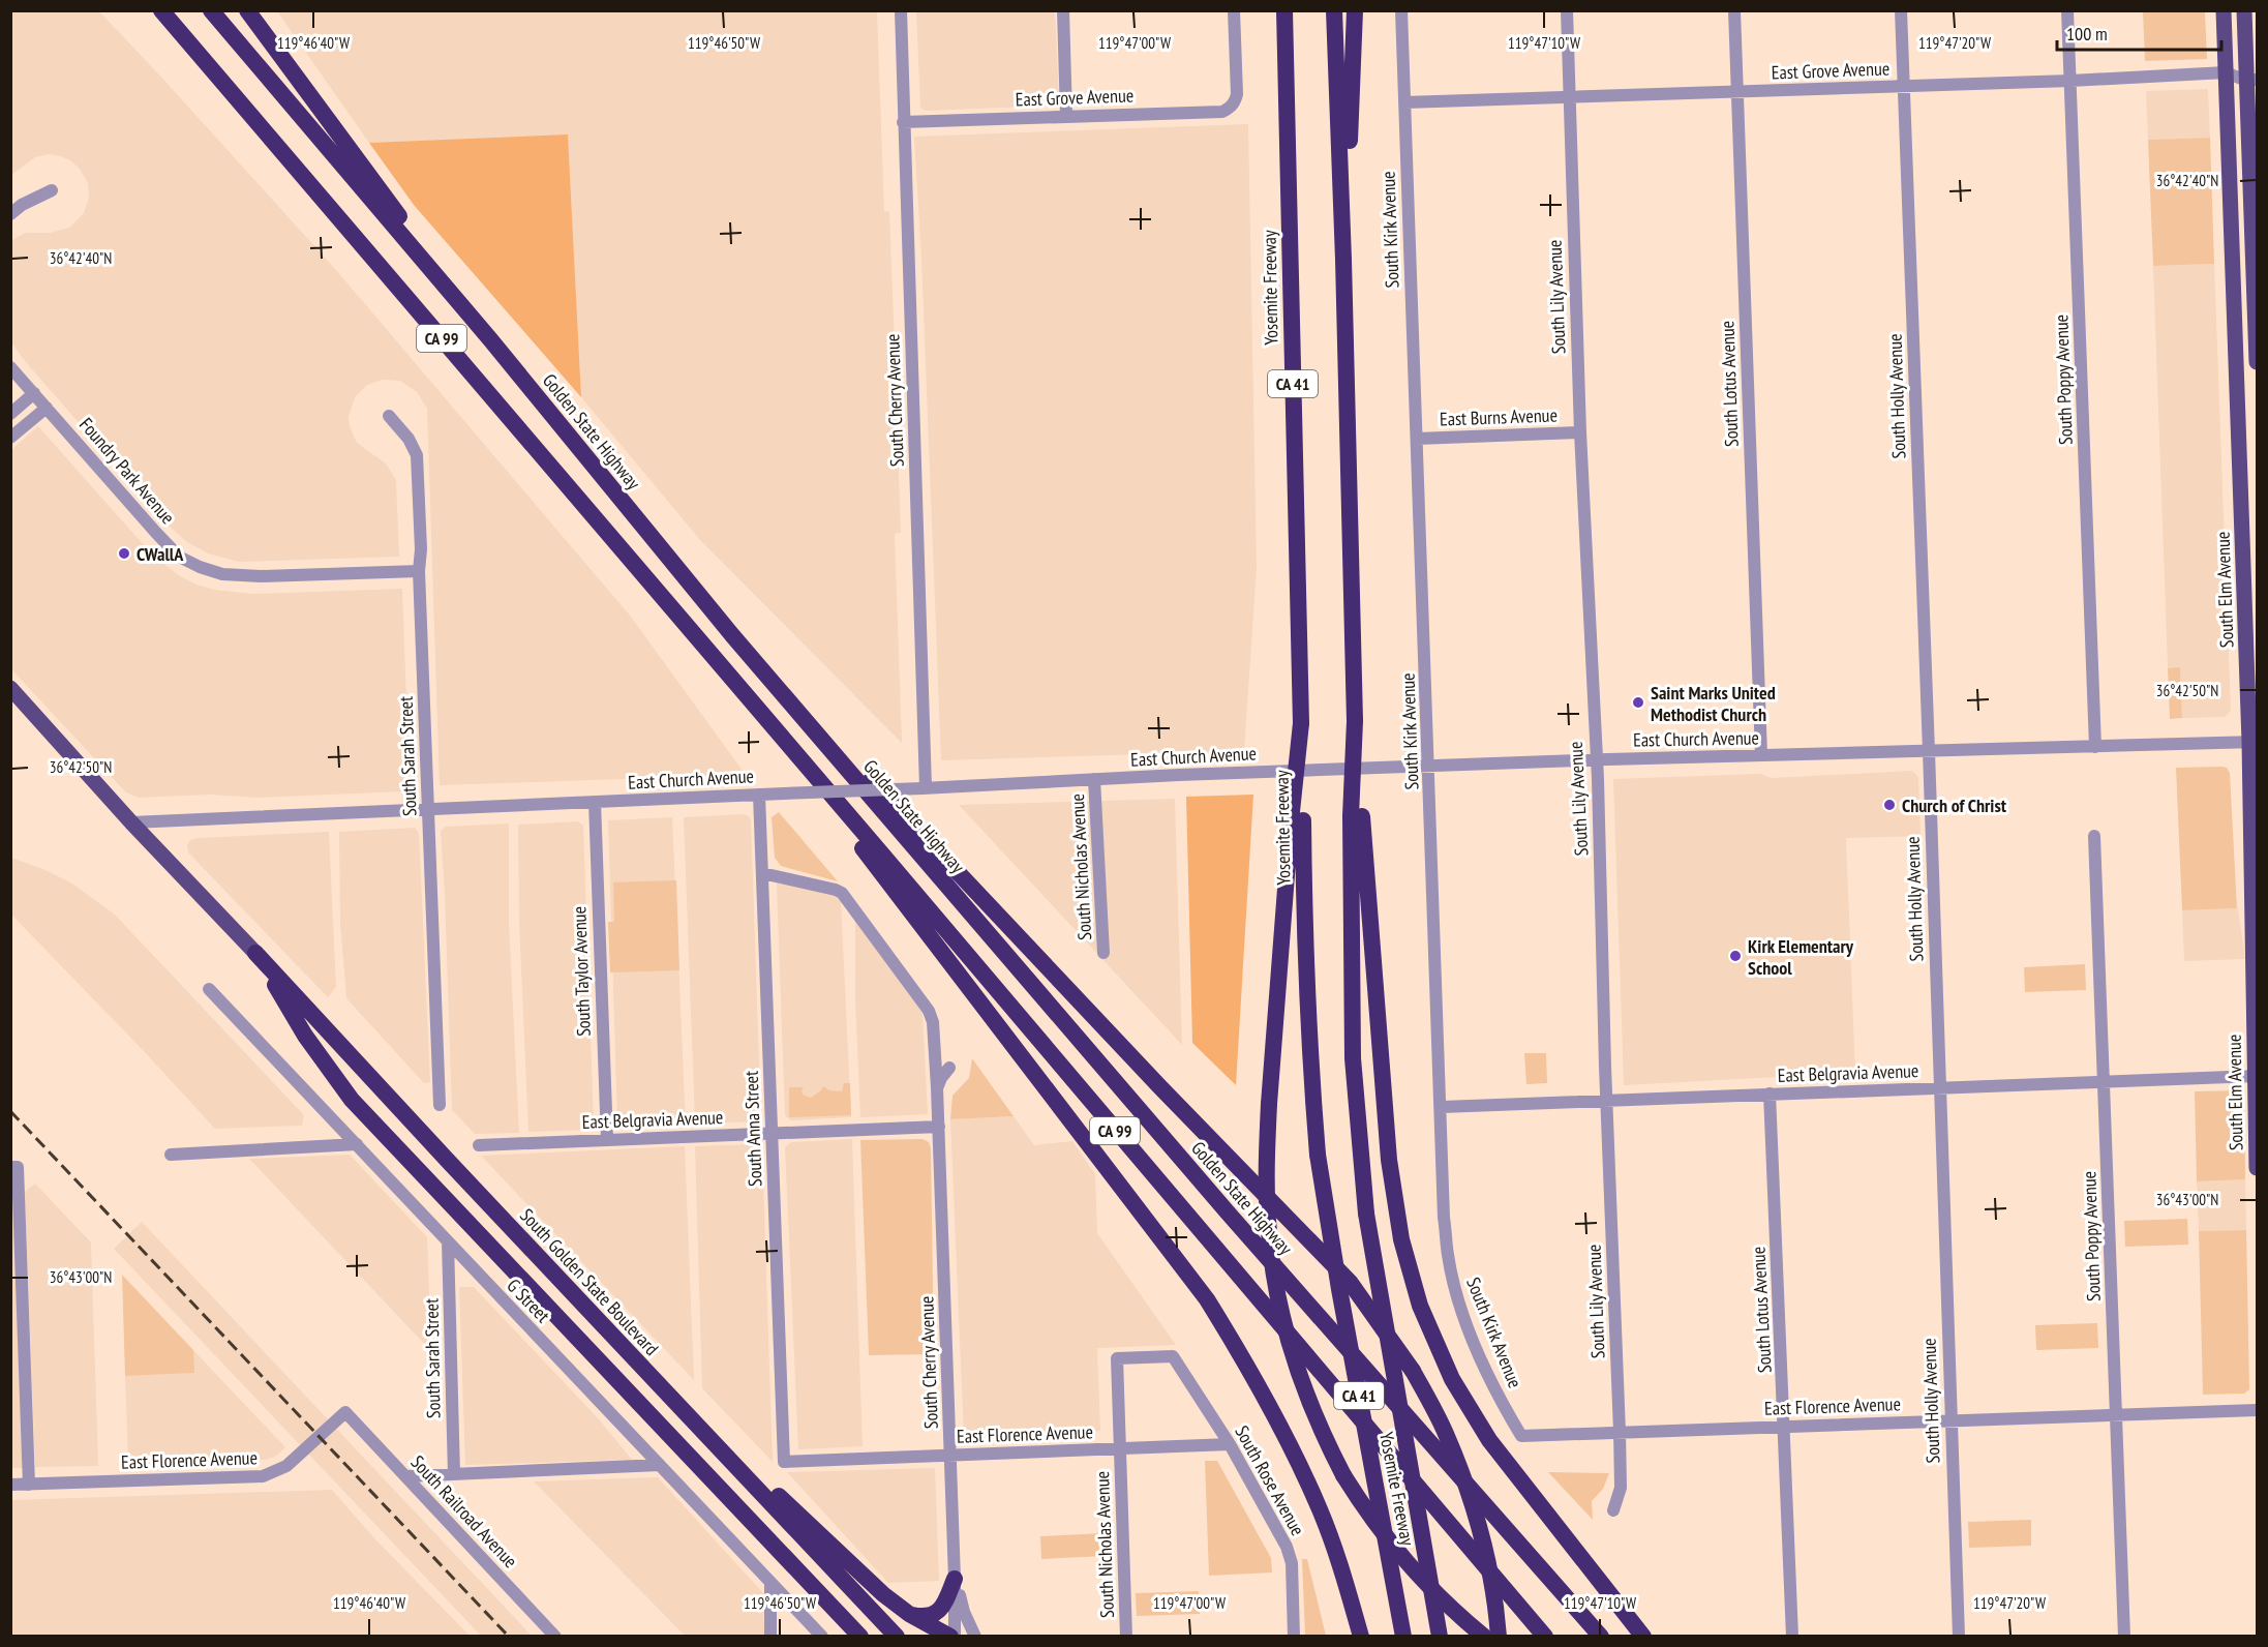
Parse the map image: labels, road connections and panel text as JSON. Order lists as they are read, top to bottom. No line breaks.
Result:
{"streets":{"highway":["Yosemite Freeway","CA 99","CA 41","Golden State Highway","South Golden State Boulevard"],"main road":["South Elm Avenue"],"street":["East Grove Avenue","South Kirk Avenue","South Lily Avenue","South Poppy Avenue","South Lotus Avenue","South Holly Avenue","South Cherry Avenue","East Burns Avenue","Foundry Park Avenue","East Church Avenue","South Sarah Street","South Nicholas Avenue","South Taylor Avenue","East Belgravia Avenue","South Anna Street","G Street","East Florence Avenue","South Rose Avenue","South Railroad Avenue"]},"crossings":[["East Grove Avenue","South Kirk Avenue"],["East Grove Avenue","South Lily Avenue"],["East Grove Avenue","South Poppy Avenue"],["East Grove Avenue","South Lotus Avenue"],["East Grove Avenue","South Holly Avenue"],["East Grove Avenue","South Cherry Avenue"],["East Grove Avenue","South Elm Avenue"],["South Kirk Avenue","East Burns Avenue"],["South Kirk Avenue","East Church Avenue"],["South Kirk Avenue","East Belgravia Avenue"],["South Kirk Avenue","East Florence Avenue"],["South Lily Avenue","East Burns Avenue"],["South Lily Avenue","East Church Avenue"],["South Lily Avenue","East Belgravia Avenue"],["South Lily Avenue","East Florence Avenue"],["South Poppy Avenue","East Church Avenue"],["South Poppy Avenue","East Belgravia Avenue"],["South Poppy Avenue","East Florence Avenue"],["South Lotus Avenue","East Church Avenue"],["South Lotus Avenue","East Belgravia Avenue"],["South Lotus Avenue","East Florence Avenue"],["South Holly Avenue","East Church Avenue"],["South Holly Avenue","East Belgravia Avenue"],["South Holly Avenue","East Florence Avenue"],["South Cherry Avenue","East Church Avenue"],["South Cherry Avenue","East Belgravia Avenue"],["South Cherry Avenue","South Anna Street"],["South Cherry Avenue","East Florence Avenue"],["Foundry Park Avenue","South Sarah Street"],["South Elm Avenue","East Church Avenue"],["South Elm Avenue","East Belgravia Avenue"],["East Church Avenue","South Sarah Street"],["East Church Avenue","South Nicholas Avenue"],["East Church Avenue","South Taylor Avenue"],["East Church Avenue","South Anna Street"],["East Church Avenue","South Golden State Boulevard"],["South Sarah Street","G Street"],["South Nicholas Avenue","East Florence Avenue"],["South Nicholas Avenue","South Rose Avenue"],["South Taylor Avenue","East Belgravia Avenue"],["East Belgravia Avenue","South Anna Street"],["South Anna Street","East Florence Avenue"],["East Florence Avenue","South Rose Avenue"],["East Florence Avenue","South Railroad Avenue"]],"places":["CWallA","Saint Marks United Methodist Church","Church of Christ","Kirk Elementary School"],"scale_bar":"100 m","coordinates":["119°46'40\"W","119°46'50\"W","119°47'00\"W","119°47'10\"W","119°47'20\"W","36°42'40\"N","36°42'50\"N","36°43'00\"N"]}
